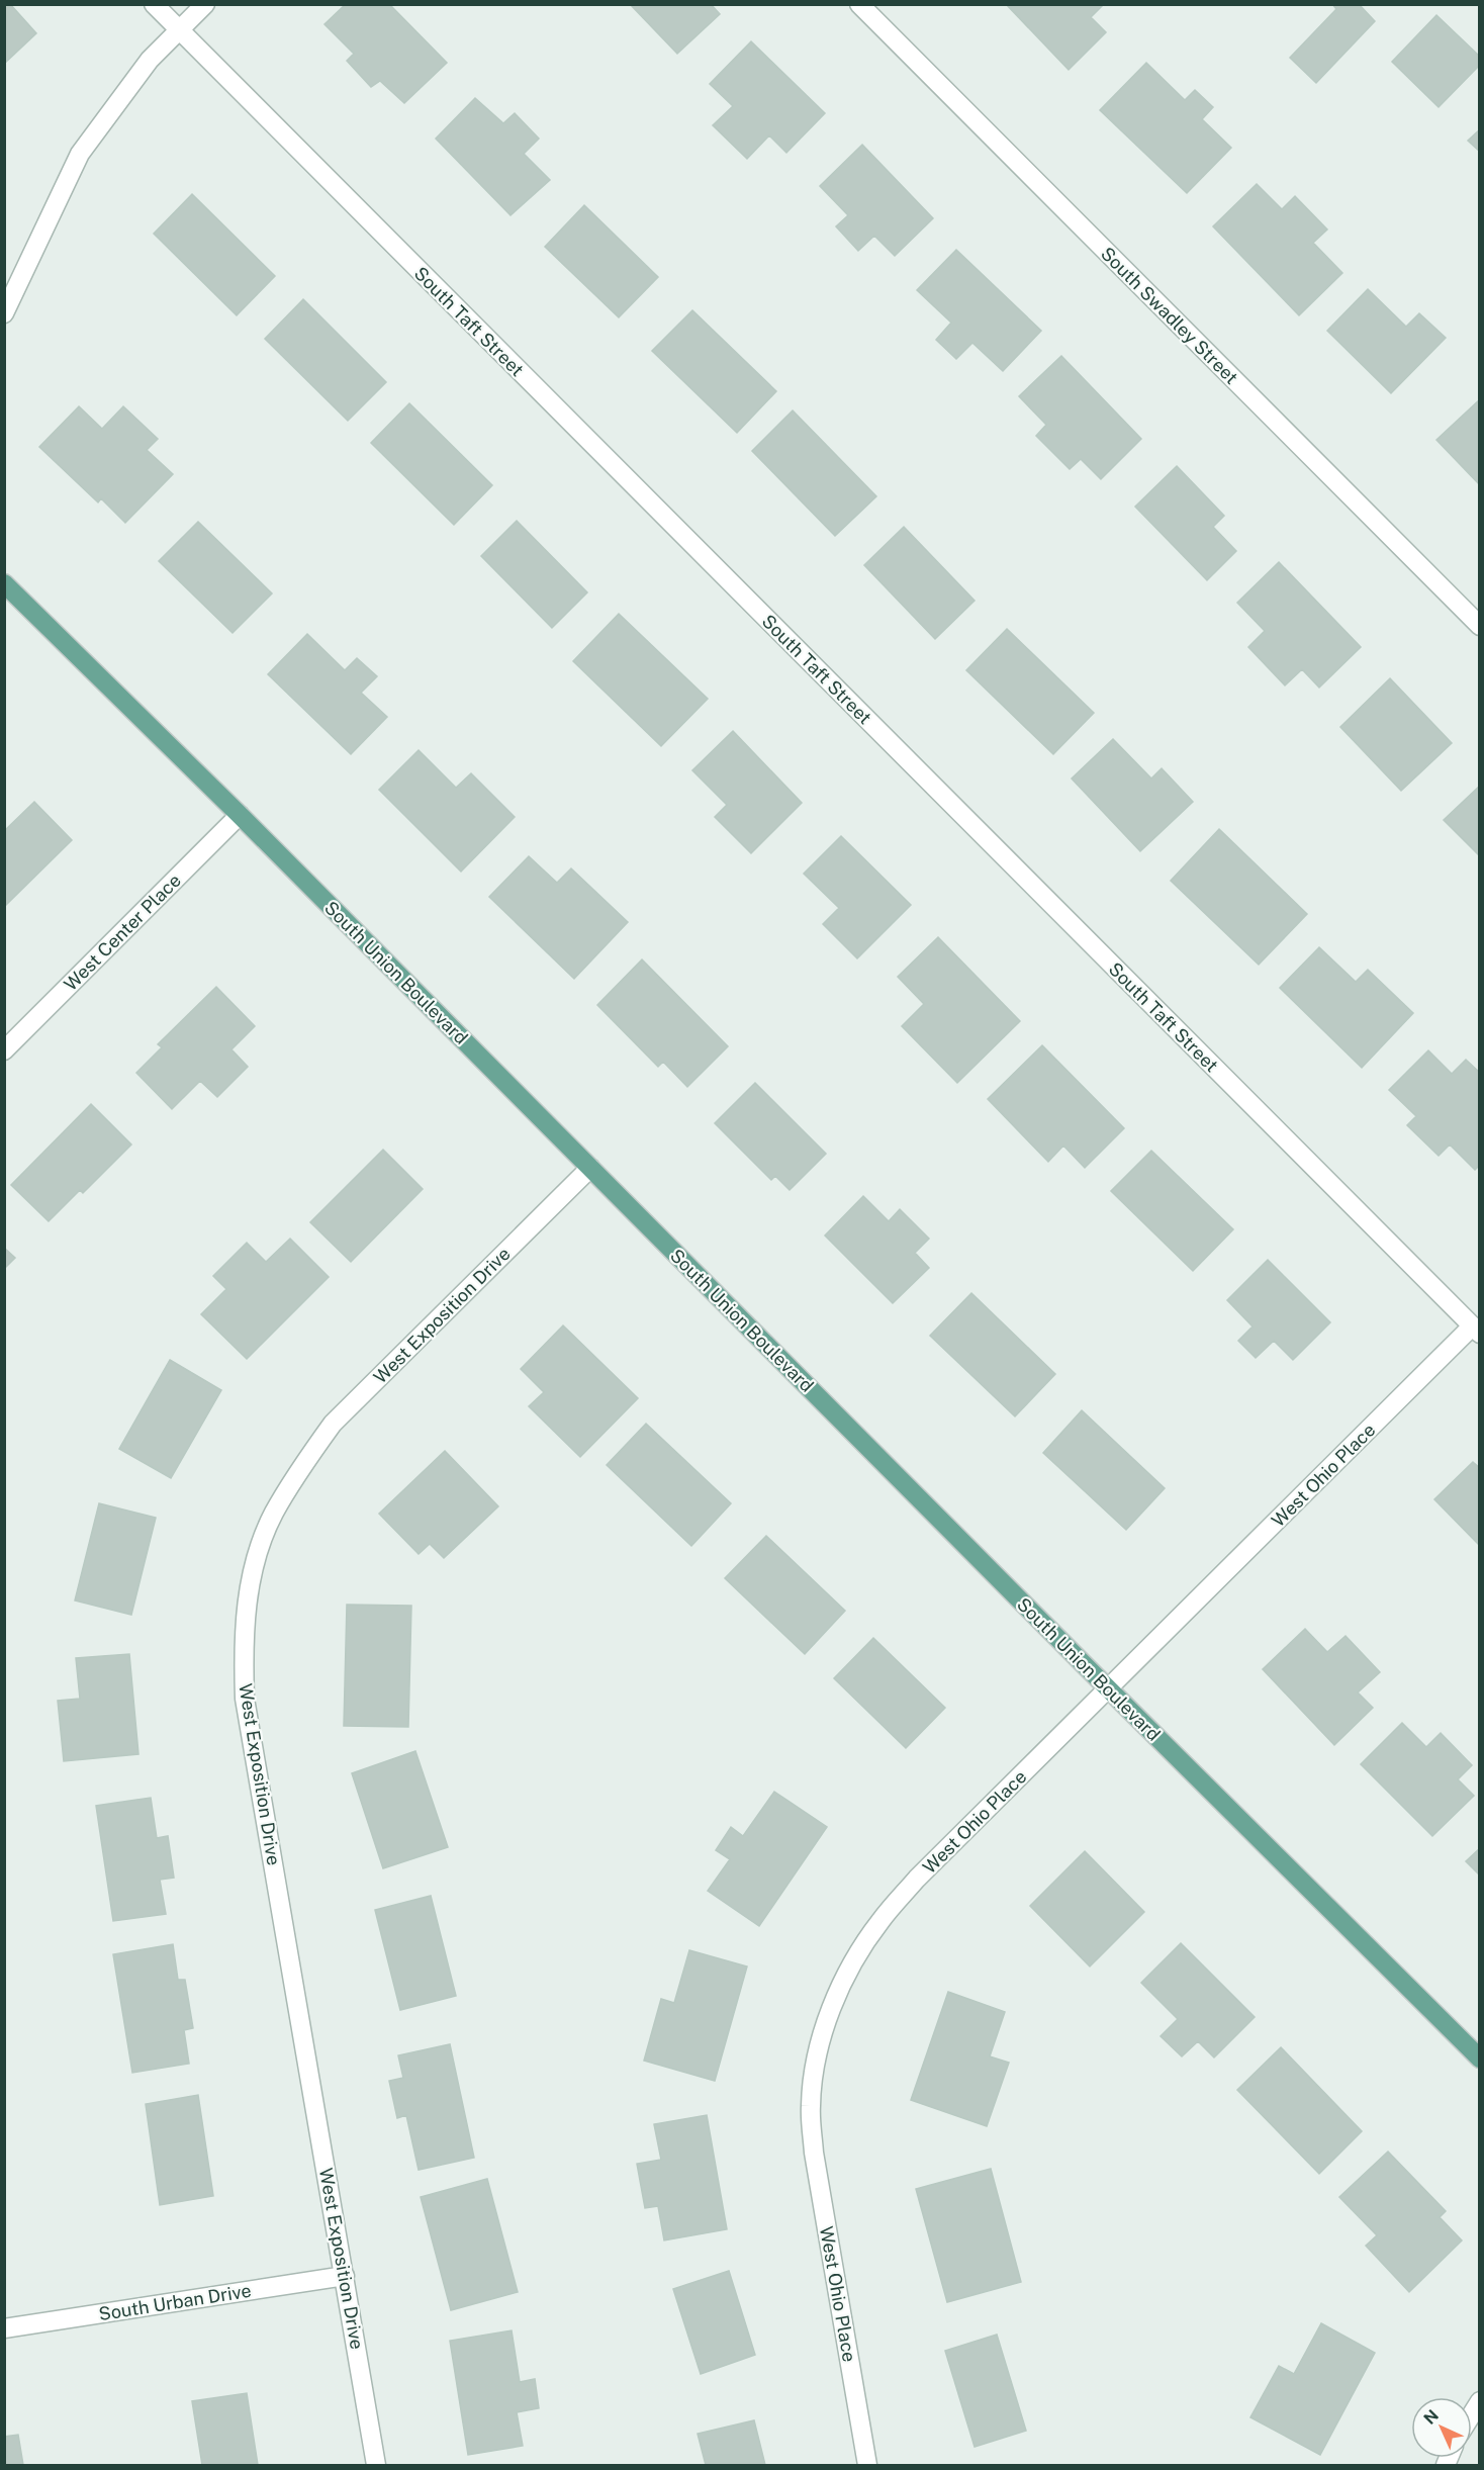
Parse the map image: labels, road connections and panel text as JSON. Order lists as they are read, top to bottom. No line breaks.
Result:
{"streets":{"main road":["South Union Boulevard"],"street":["South Swadley Street","South Taft Street","West Center Place","West Exposition Drive","West Ohio Place","South Urban Drive"]},"crossings":[["South Taft Street","West Ohio Place"],["West Center Place","South Union Boulevard"],["South Union Boulevard","West Exposition Drive"],["South Union Boulevard","West Ohio Place"],["West Exposition Drive","South Urban Drive"]],"north":"top left"}
